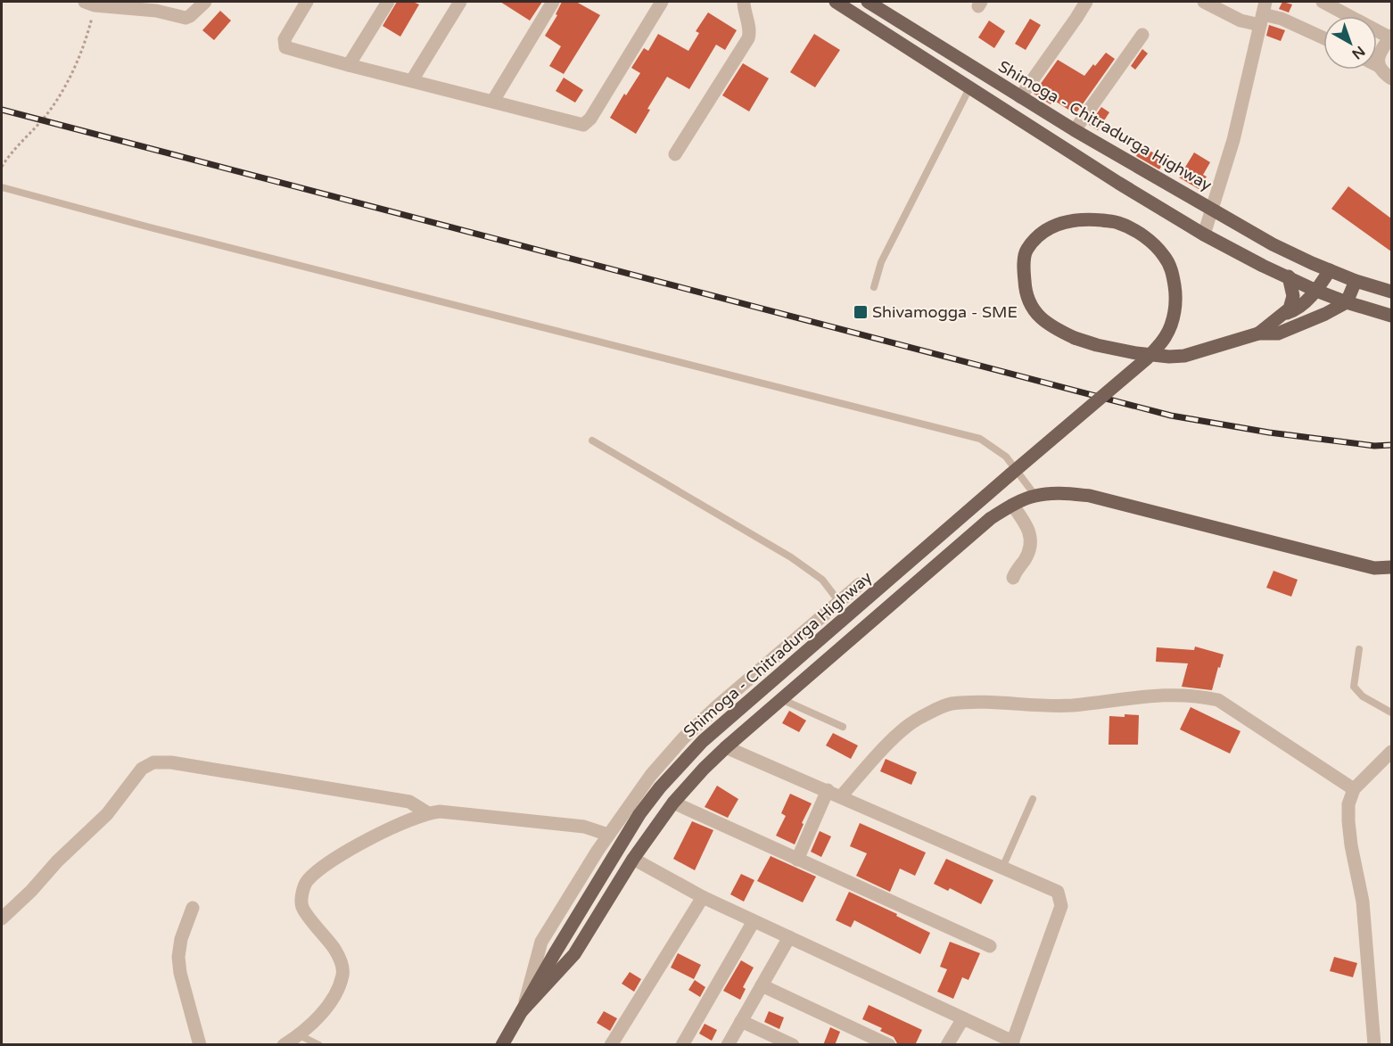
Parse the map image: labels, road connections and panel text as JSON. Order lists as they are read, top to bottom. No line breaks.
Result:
{"streets":{"main road":["Shimoga - Chitradurga Highway"]},"places":{"transit":["Shivamogga - SME"]},"north":"bottom right"}
